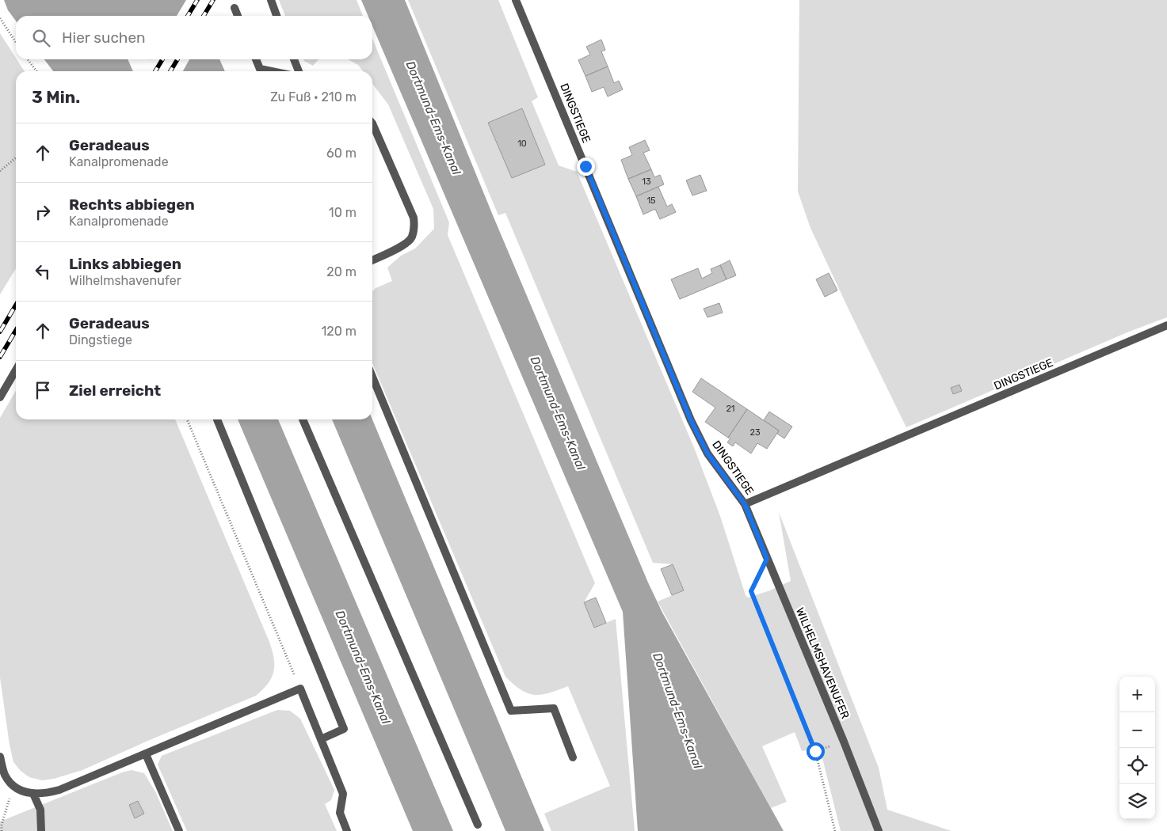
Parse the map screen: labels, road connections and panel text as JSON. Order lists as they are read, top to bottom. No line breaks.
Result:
{"streets":{"street":["DINGSTIEGE","WILHELMSHAVENUFER"]},"crossings":[["DINGSTIEGE","WILHELMSHAVENUFER"]],"water":["Dortmund-Ems-Kanal"],"house_numbers":["10","13","15","21","23"],"page":{"search":"Hier suchen","heading":["3 Min.","Zu Fuß · 210 m"],"list":[["Geradeaus","Kanalpromenade","60 m"],["Rechts abbiegen","Kanalpromenade","10 m"],["Links abbiegen","Wilhelmshavenufer","20 m"],["Geradeaus","Dingstiege","120 m"],"Ziel erreicht"],"map_buttons":["+","−"]}}
